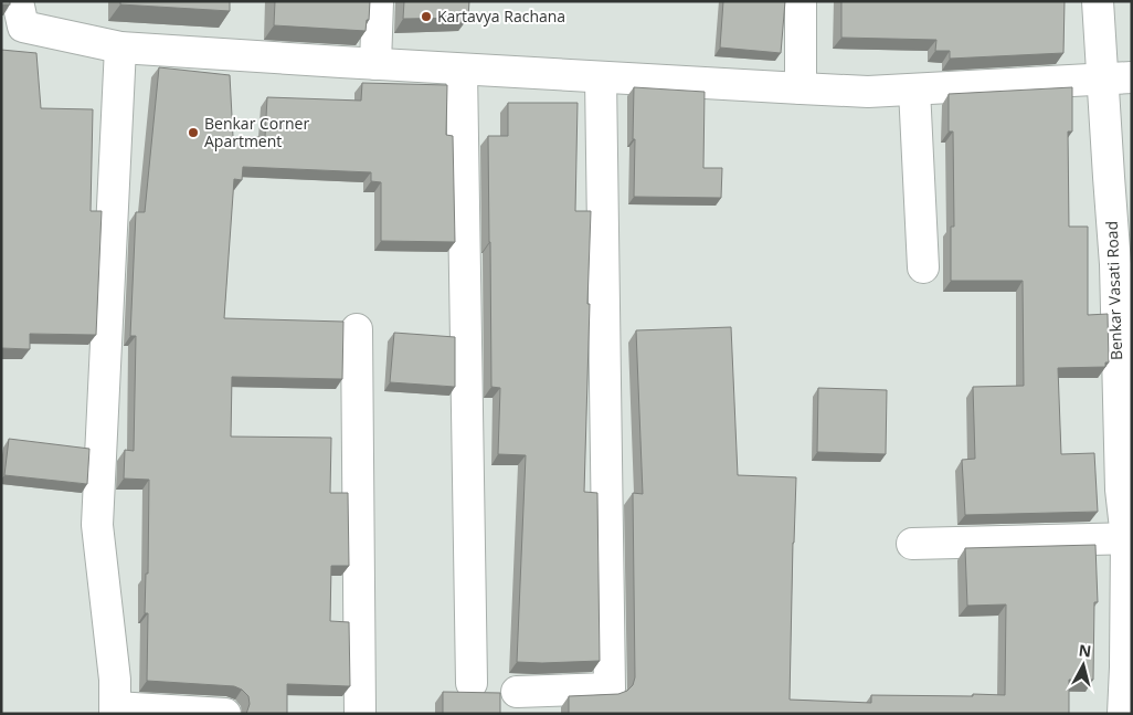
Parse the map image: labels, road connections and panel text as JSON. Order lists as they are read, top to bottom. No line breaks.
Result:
{"streets":{"street":["Benkar Vasati Road"]},"places":["Kartavya Rachana","Benkar Corner Apartment"],"north":"top"}
